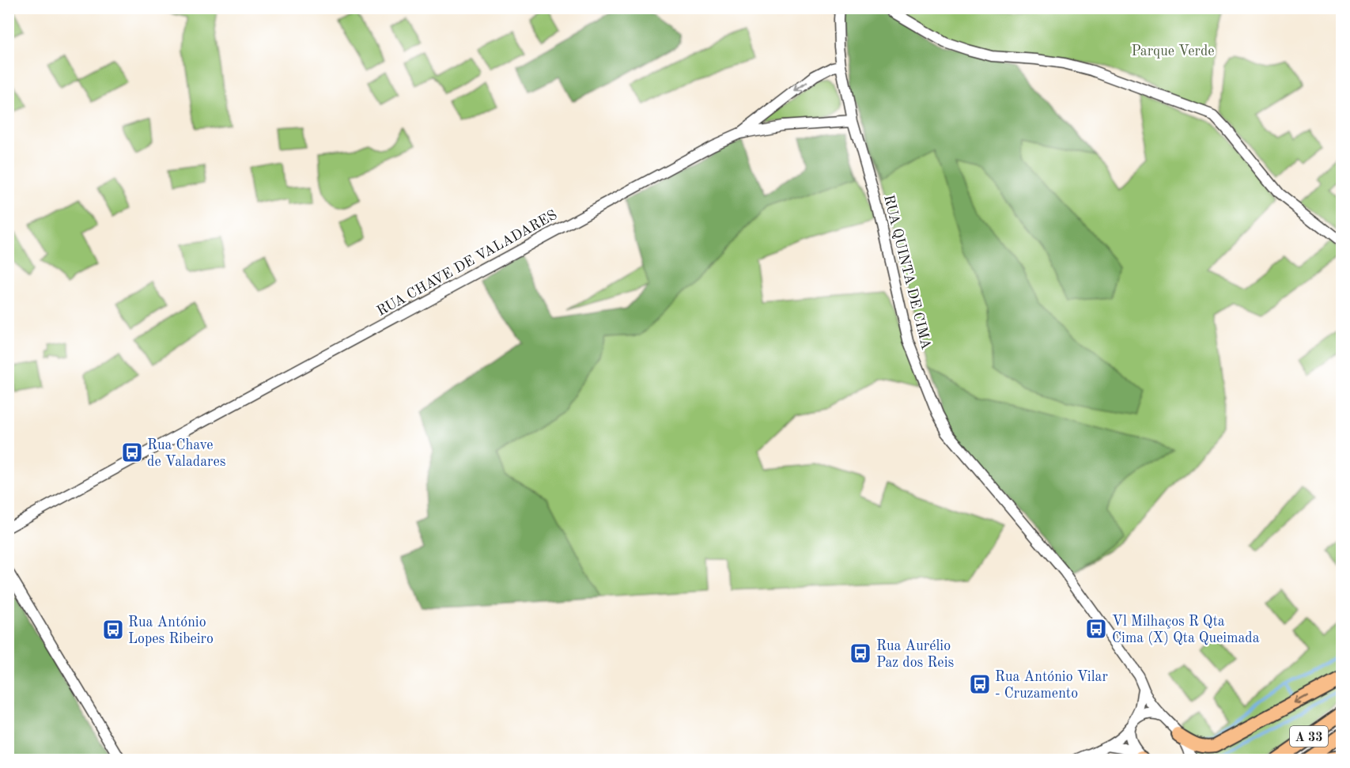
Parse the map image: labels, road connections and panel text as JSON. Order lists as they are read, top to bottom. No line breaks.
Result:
{"streets":{"highway":["A 33"],"street":["RUA CHAVE DE VALADARES","RUA QUINTA DE CIMA"]},"crossings":[["RUA CHAVE DE VALADARES","RUA QUINTA DE CIMA"]],"parks":["Parque Verde"],"places":{"bus stop":["Rua Chave de Valadares","Vl Milhaços R Qta Cima (X) Qta Queimada","Rua António Lopes Ribeiro","Rua Aurélio Paz dos Reis","Rua António Vilar - Cruzamento"]}}
